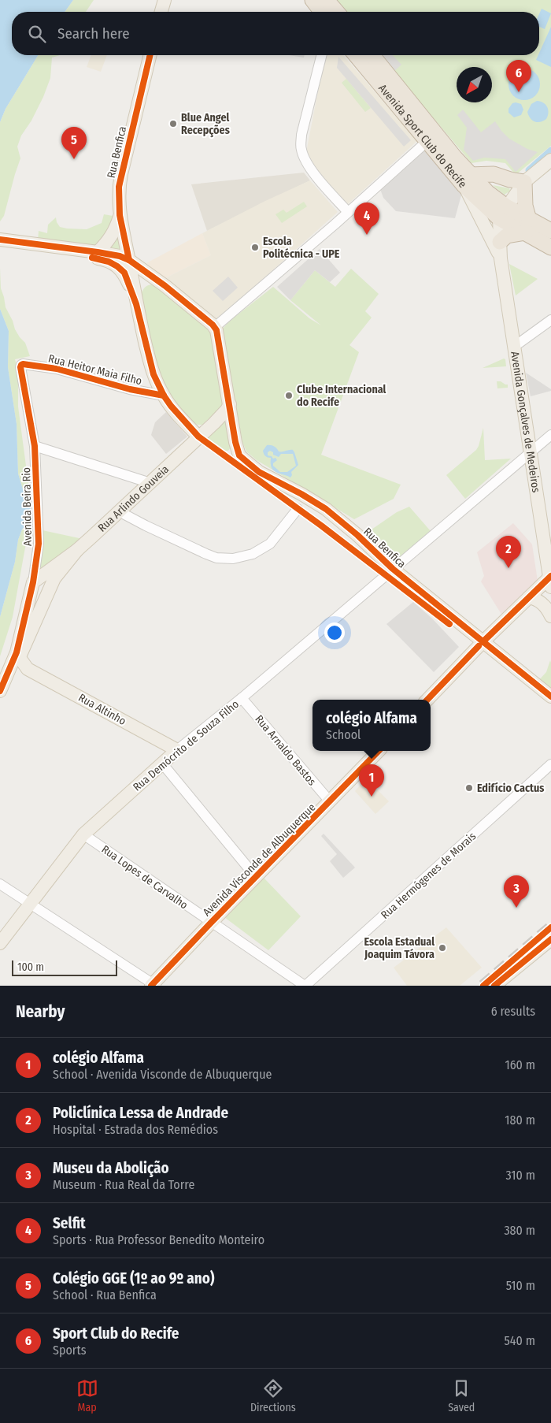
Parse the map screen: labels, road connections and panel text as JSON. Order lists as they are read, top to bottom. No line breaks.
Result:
{"streets":{"highway":["Avenida Sport Club do Recife"],"main road":["Rua Benfica","Avenida Gonçalves de Medeiros","Rua Arlindo Gouveia","Avenida Beira Rio","Rua Altinho","Rua Demócrito de Souza Filho","Avenida Visconde de Albuquerque"],"street":["Rua Heitor Maia Filho","Rua Arnaldo Bastos","Rua Hermógenes de Morais","Rua Lopes de Carvalho"]},"crossings":[["Avenida Sport Club do Recife","Avenida Gonçalves de Medeiros"],["Rua Benfica","Rua Heitor Maia Filho"],["Rua Benfica","Rua Arlindo Gouveia"],["Rua Benfica","Rua Demócrito de Souza Filho"],["Rua Heitor Maia Filho","Avenida Beira Rio"],["Avenida Gonçalves de Medeiros","Rua Demócrito de Souza Filho"],["Rua Arlindo Gouveia","Avenida Beira Rio"],["Rua Arlindo Gouveia","Rua Altinho"],["Rua Altinho","Rua Demócrito de Souza Filho"],["Rua Demócrito de Souza Filho","Rua Arnaldo Bastos"],["Rua Demócrito de Souza Filho","Rua Lopes de Carvalho"],["Rua Arnaldo Bastos","Avenida Visconde de Albuquerque"],["Avenida Visconde de Albuquerque","Rua Lopes de Carvalho"],["Rua Hermógenes de Morais","Rua Lopes de Carvalho"]],"places":["Blue Angel Recepções","Escola Politécnica - UPE","Clube Internacional do Recife","Edifício Cactus","Escola Estadual Joaquim Távora"],"scale_bar":"100 m","north":"bottom left","page":{"search":"Search here","pins":["6","5","4","2","1","3"],"popup":["colégio Alfama","School"],"scale":"100 m","heading":["Nearby","6 results"],"list":[{"mark":"1","name":"colégio Alfama","note":"School · Avenida Visconde de Albuquerque","value":"160 m"},{"mark":"2","name":"Policlínica Lessa de Andrade","note":"Hospital · Estrada dos Remédios","value":"180 m"},{"mark":"3","name":"Museu da Abolição","note":"Museum · Rua Real da Torre","value":"310 m"},{"mark":"4","name":"Selfit","note":"Sports · Rua Professor Benedito Monteiro","value":"380 m"},{"mark":"5","name":"Colégio GGE (1º ao 9º ano)","note":"School · Rua Benfica","value":"510 m"},{"mark":"6","name":"Sport Club do Recife","note":"Sports","value":"540 m"}],"nav":["Map","Directions","Saved"]}}
